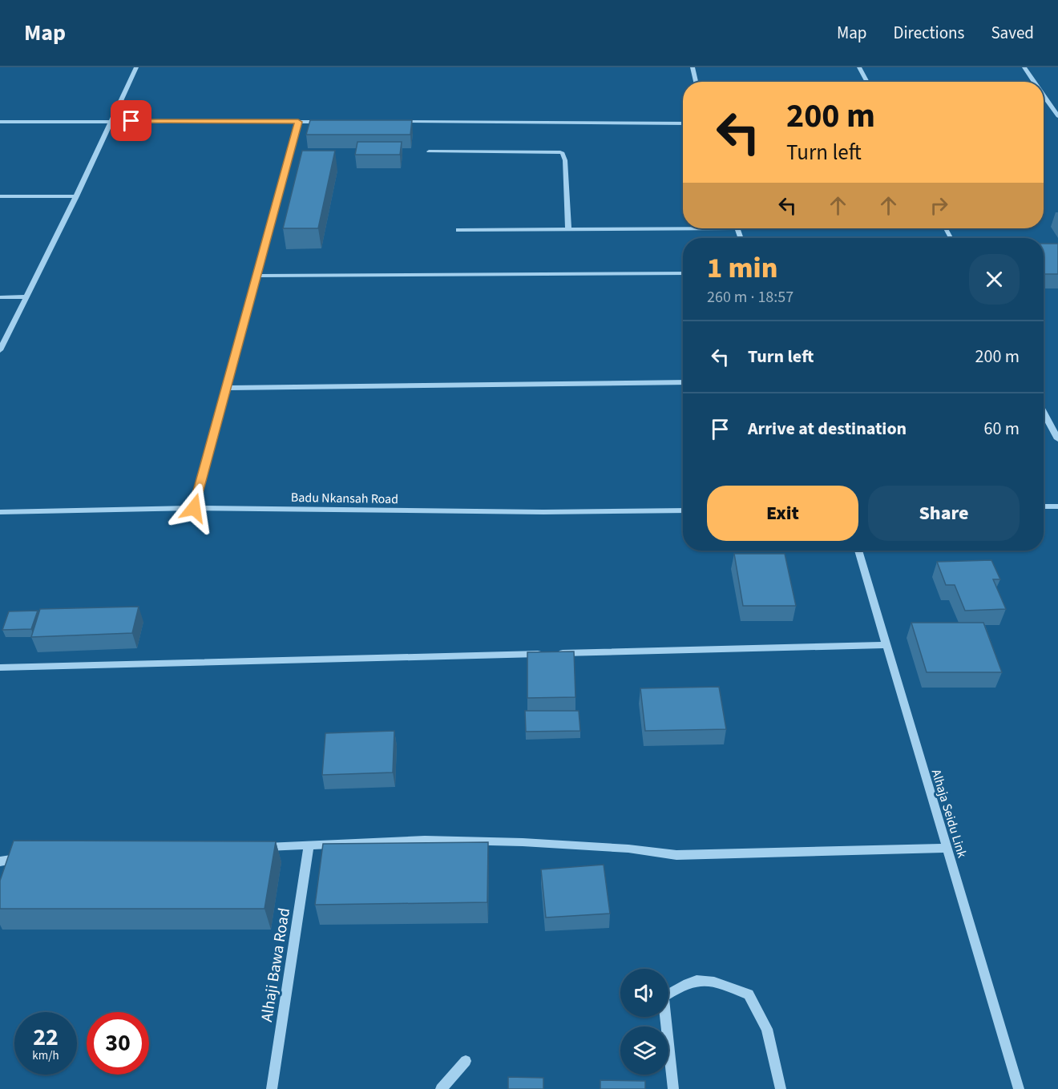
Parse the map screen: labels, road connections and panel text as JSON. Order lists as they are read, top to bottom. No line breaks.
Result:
{"streets":{"street":["Badu Nkansah Road","Alhaja Seidu Link","Alhaji Bawa Road"]},"page":{"header":"Map","nav":["Map","Directions","Saved"],"turn":["200 m","Turn left"],"heading":["1 min","260 m · 18:57"],"list":[{"name":"Turn left","value":"200 m"},{"name":"Arrive at destination","value":"60 m"}],"buttons":["Exit","Share"],"speed":"22 km/h","limit":"30"}}
